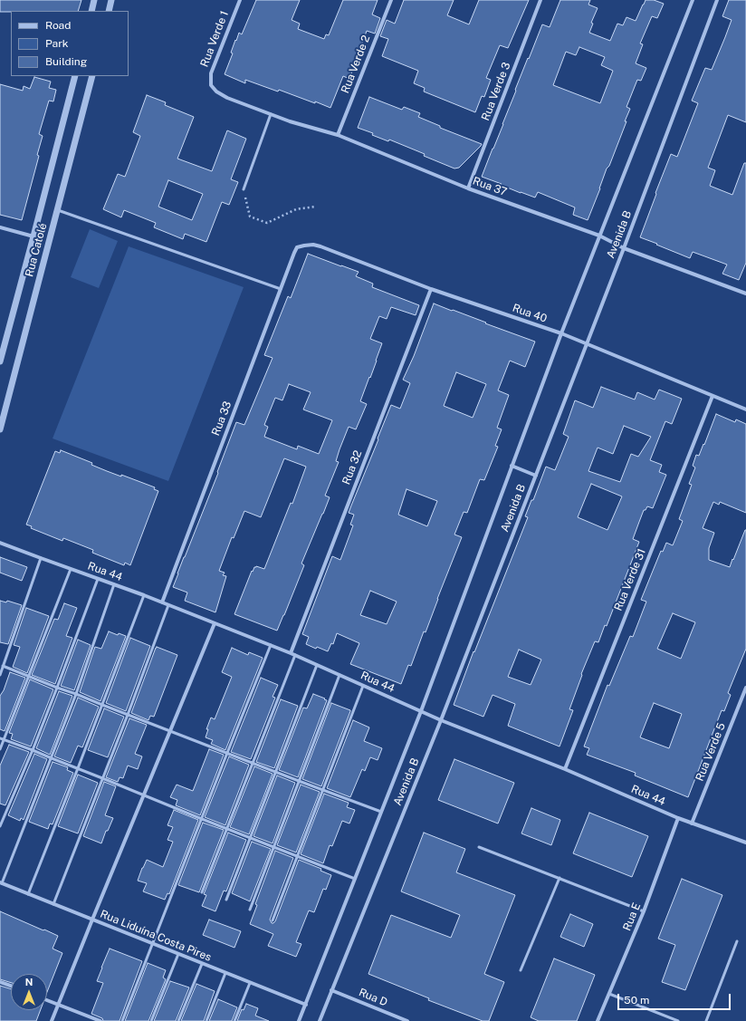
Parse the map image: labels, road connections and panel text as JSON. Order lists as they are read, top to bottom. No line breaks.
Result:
{"streets":{"street":["Rua Verde 1","Rua Verde 2","Rua Verde 3","Rua 37","Avenida B","Rua Catolé","Rua 40","Rua 33","Rua 32","Rua 44","Rua Verde 31","Rua Verde 5","Rua E","Rua Liduína Costa Pires","Rua D"]},"crossings":[["Rua Verde 1","Rua 37"],["Rua Verde 2","Rua 37"],["Rua Verde 3","Rua 37"],["Rua 37","Avenida B"],["Avenida B","Rua 40"],["Avenida B","Rua 44"],["Avenida B","Rua Liduína Costa Pires"],["Avenida B","Rua D"],["Rua 40","Rua 33"],["Rua 40","Rua 32"],["Rua 40","Rua Verde 31"],["Rua 33","Rua 44"],["Rua 32","Rua 44"],["Rua 44","Rua Verde 31"],["Rua 44","Rua Verde 5"],["Rua 44","Rua E"]],"legend":["Road","Park","Building"],"scale_bar":"50 m","north":"top"}
